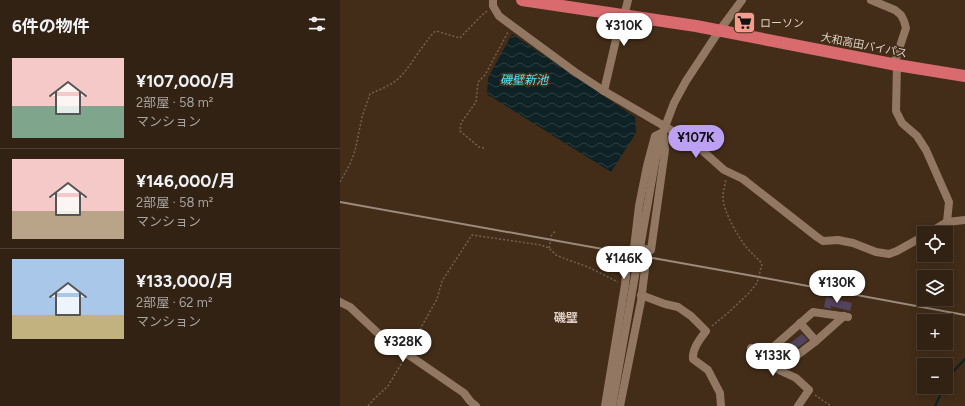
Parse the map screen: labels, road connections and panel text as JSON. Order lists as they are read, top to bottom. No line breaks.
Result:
{"streets":{"highway":["大和高田バイパス"]},"districts":["磯壁"],"water":["磯壁新池"],"places":{"supermarket":["ローソン"]},"page":{"heading":"6件の物件","price":["¥310K","¥107K","¥146K","¥130K","¥328K","¥133K"],"list":[{"name":"¥107,000/月","note":"2部屋 · 58 m² · マンション"},{"name":"¥146,000/月","note":"2部屋 · 58 m² · マンション"},{"name":"¥133,000/月","note":"2部屋 · 62 m² · マンション"}],"map_buttons":["+","−"]}}
